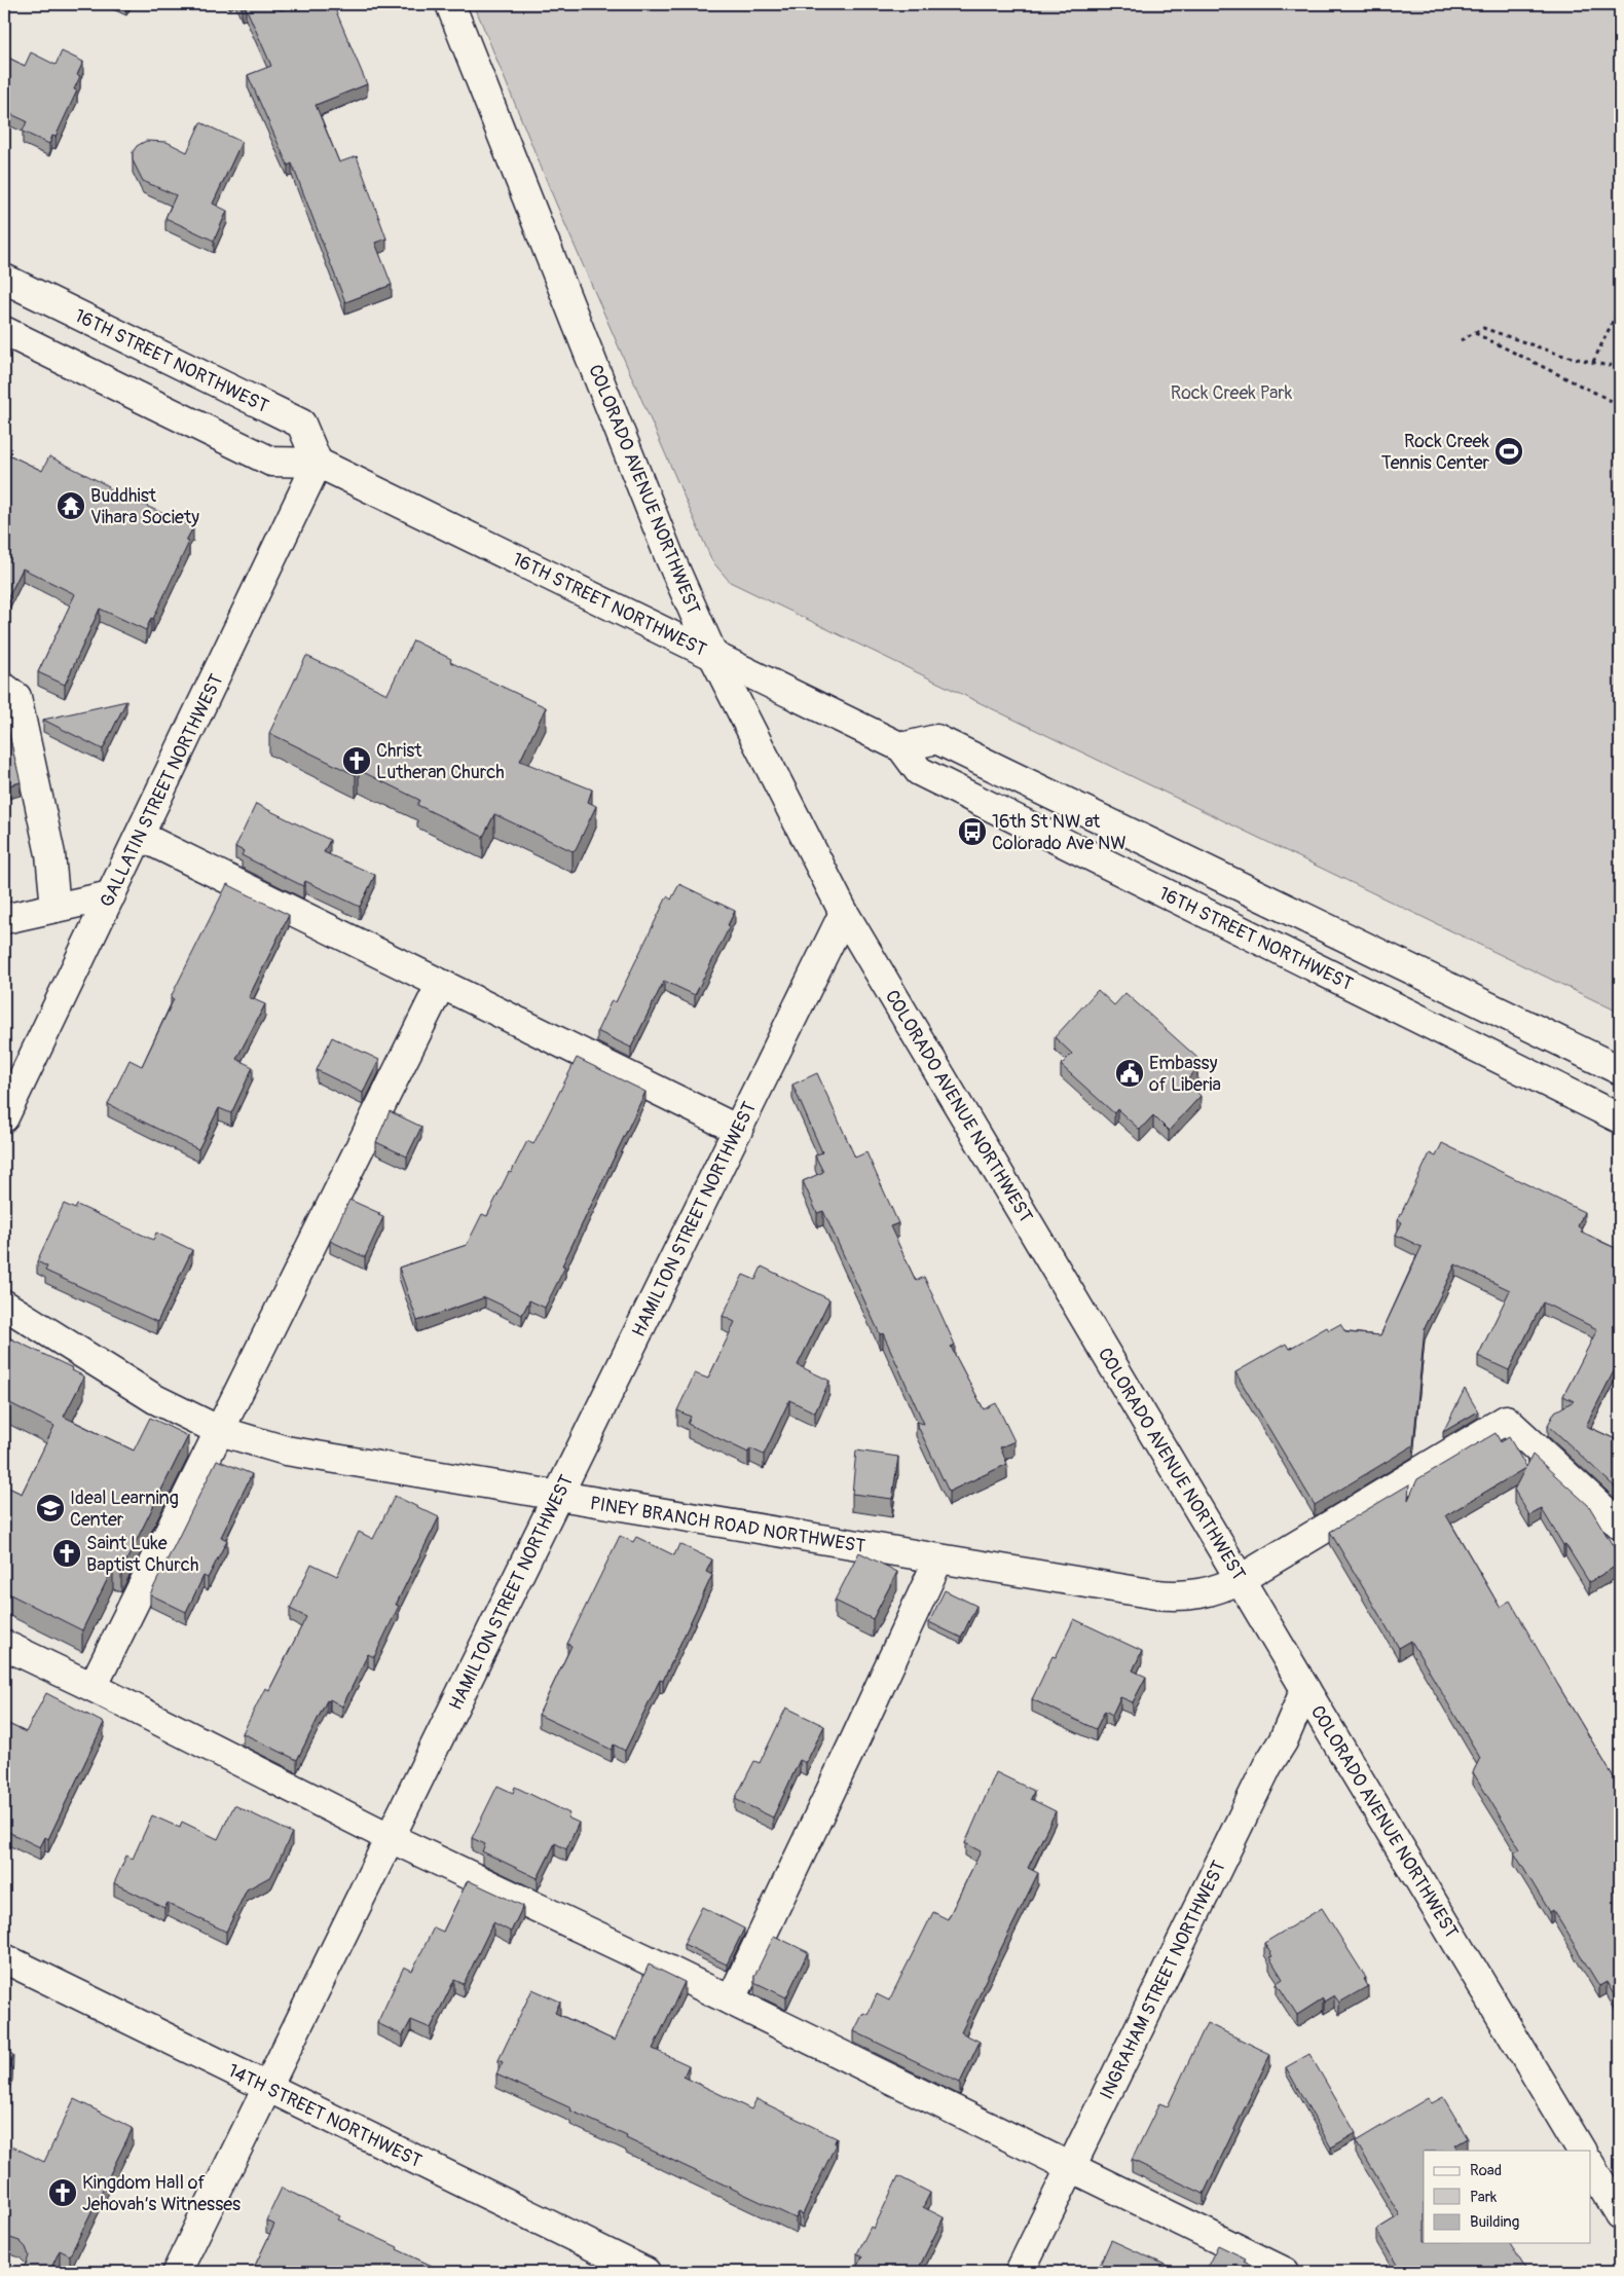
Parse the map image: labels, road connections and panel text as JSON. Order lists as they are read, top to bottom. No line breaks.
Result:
{"streets":{"street":["16TH STREET NORTHWEST","COLORADO AVENUE NORTHWEST","GALLATIN STREET NORTHWEST","HAMILTON STREET NORTHWEST","PINEY BRANCH ROAD NORTHWEST","INGRAHAM STREET NORTHWEST","14TH STREET NORTHWEST"]},"crossings":[["16TH STREET NORTHWEST","COLORADO AVENUE NORTHWEST"],["16TH STREET NORTHWEST","GALLATIN STREET NORTHWEST"],["COLORADO AVENUE NORTHWEST","HAMILTON STREET NORTHWEST"],["COLORADO AVENUE NORTHWEST","PINEY BRANCH ROAD NORTHWEST"],["COLORADO AVENUE NORTHWEST","INGRAHAM STREET NORTHWEST"],["HAMILTON STREET NORTHWEST","PINEY BRANCH ROAD NORTHWEST"],["HAMILTON STREET NORTHWEST","14TH STREET NORTHWEST"]],"parks":["Rock Creek Park"],"places":{"sports":["Rock Creek Tennis Center"],"temple":["Buddhist Vihara Society"],"church":["Christ Lutheran Church","Saint Luke Baptist Church","Kingdom Hall of Jehovah’s Witnesses"],"bus stop":["16th St NW at Colorado Ave NW"],"public building":["Embassy of Liberia"],"school or university":["Ideal Learning Center"]},"legend":["Road","Park","Building"]}
